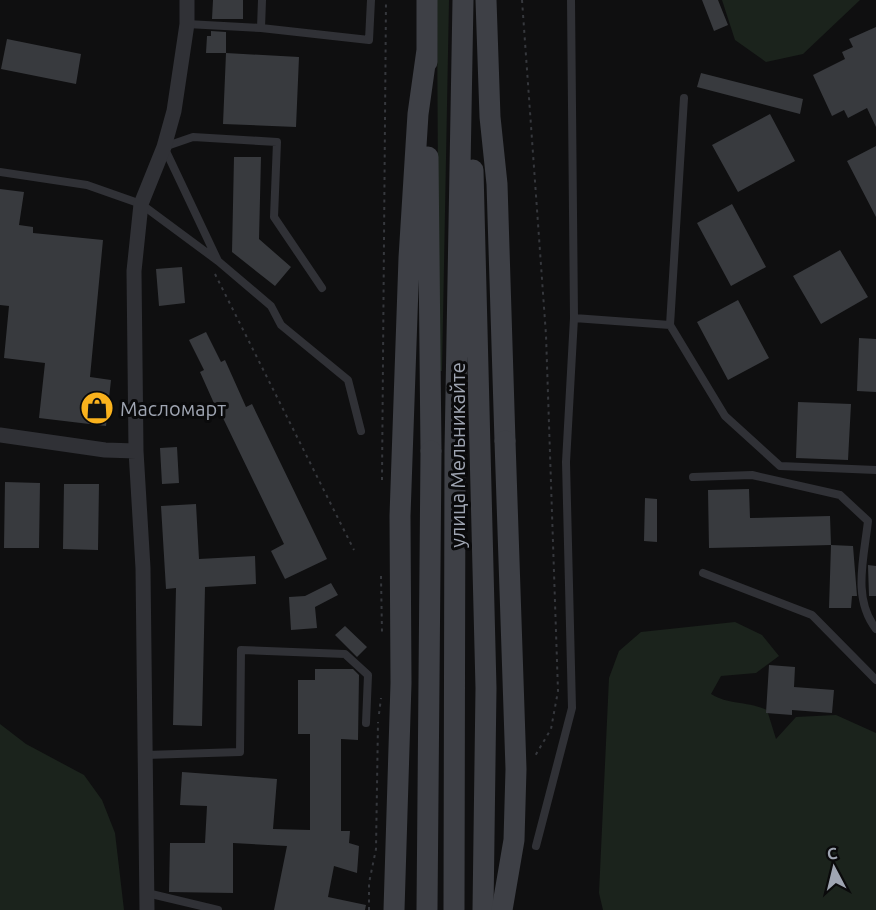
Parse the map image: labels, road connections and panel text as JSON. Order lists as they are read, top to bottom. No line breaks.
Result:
{"streets":{"main road":["улица Мельникайте"]},"places":{"shop":["Масломарт"]},"north":"top"}
